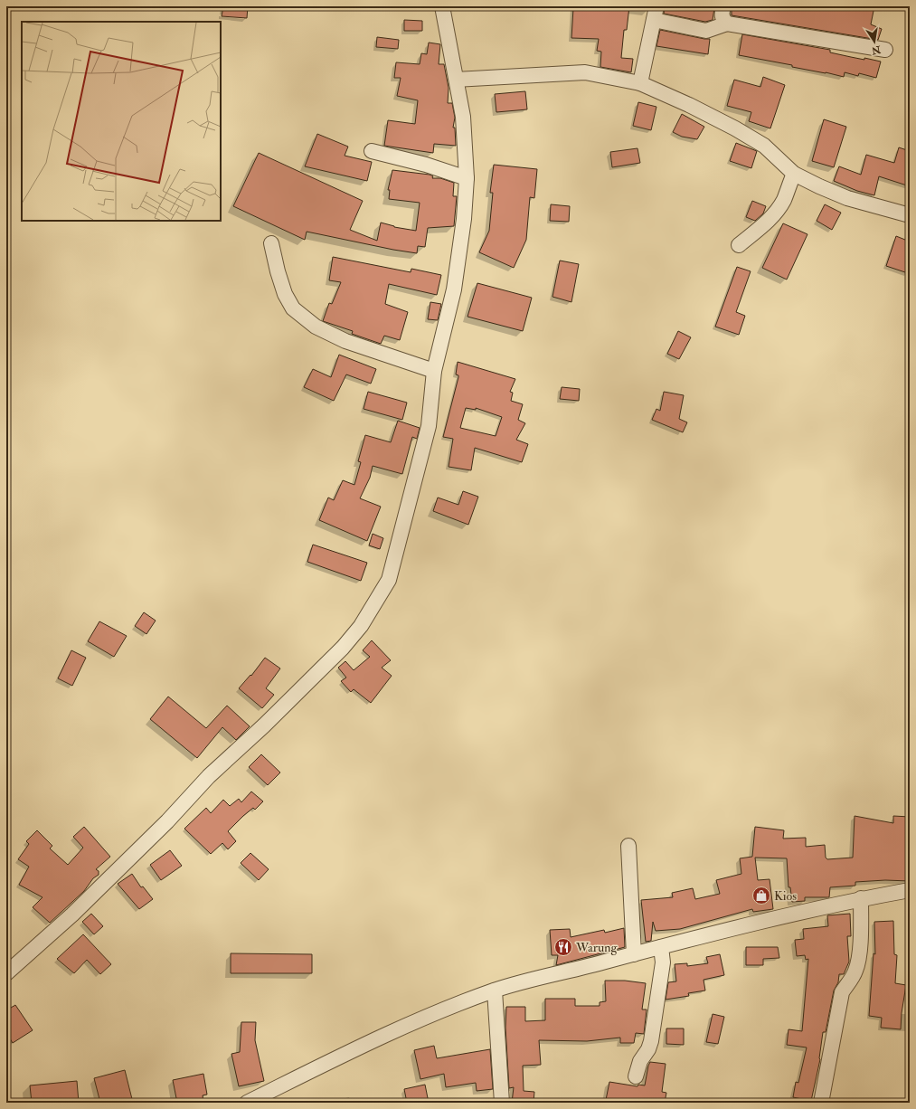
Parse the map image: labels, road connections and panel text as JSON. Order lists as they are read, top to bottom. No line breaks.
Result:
{"places":{"shop":["Kios"],"restaurant":["Warung"]},"north":"bottom"}
